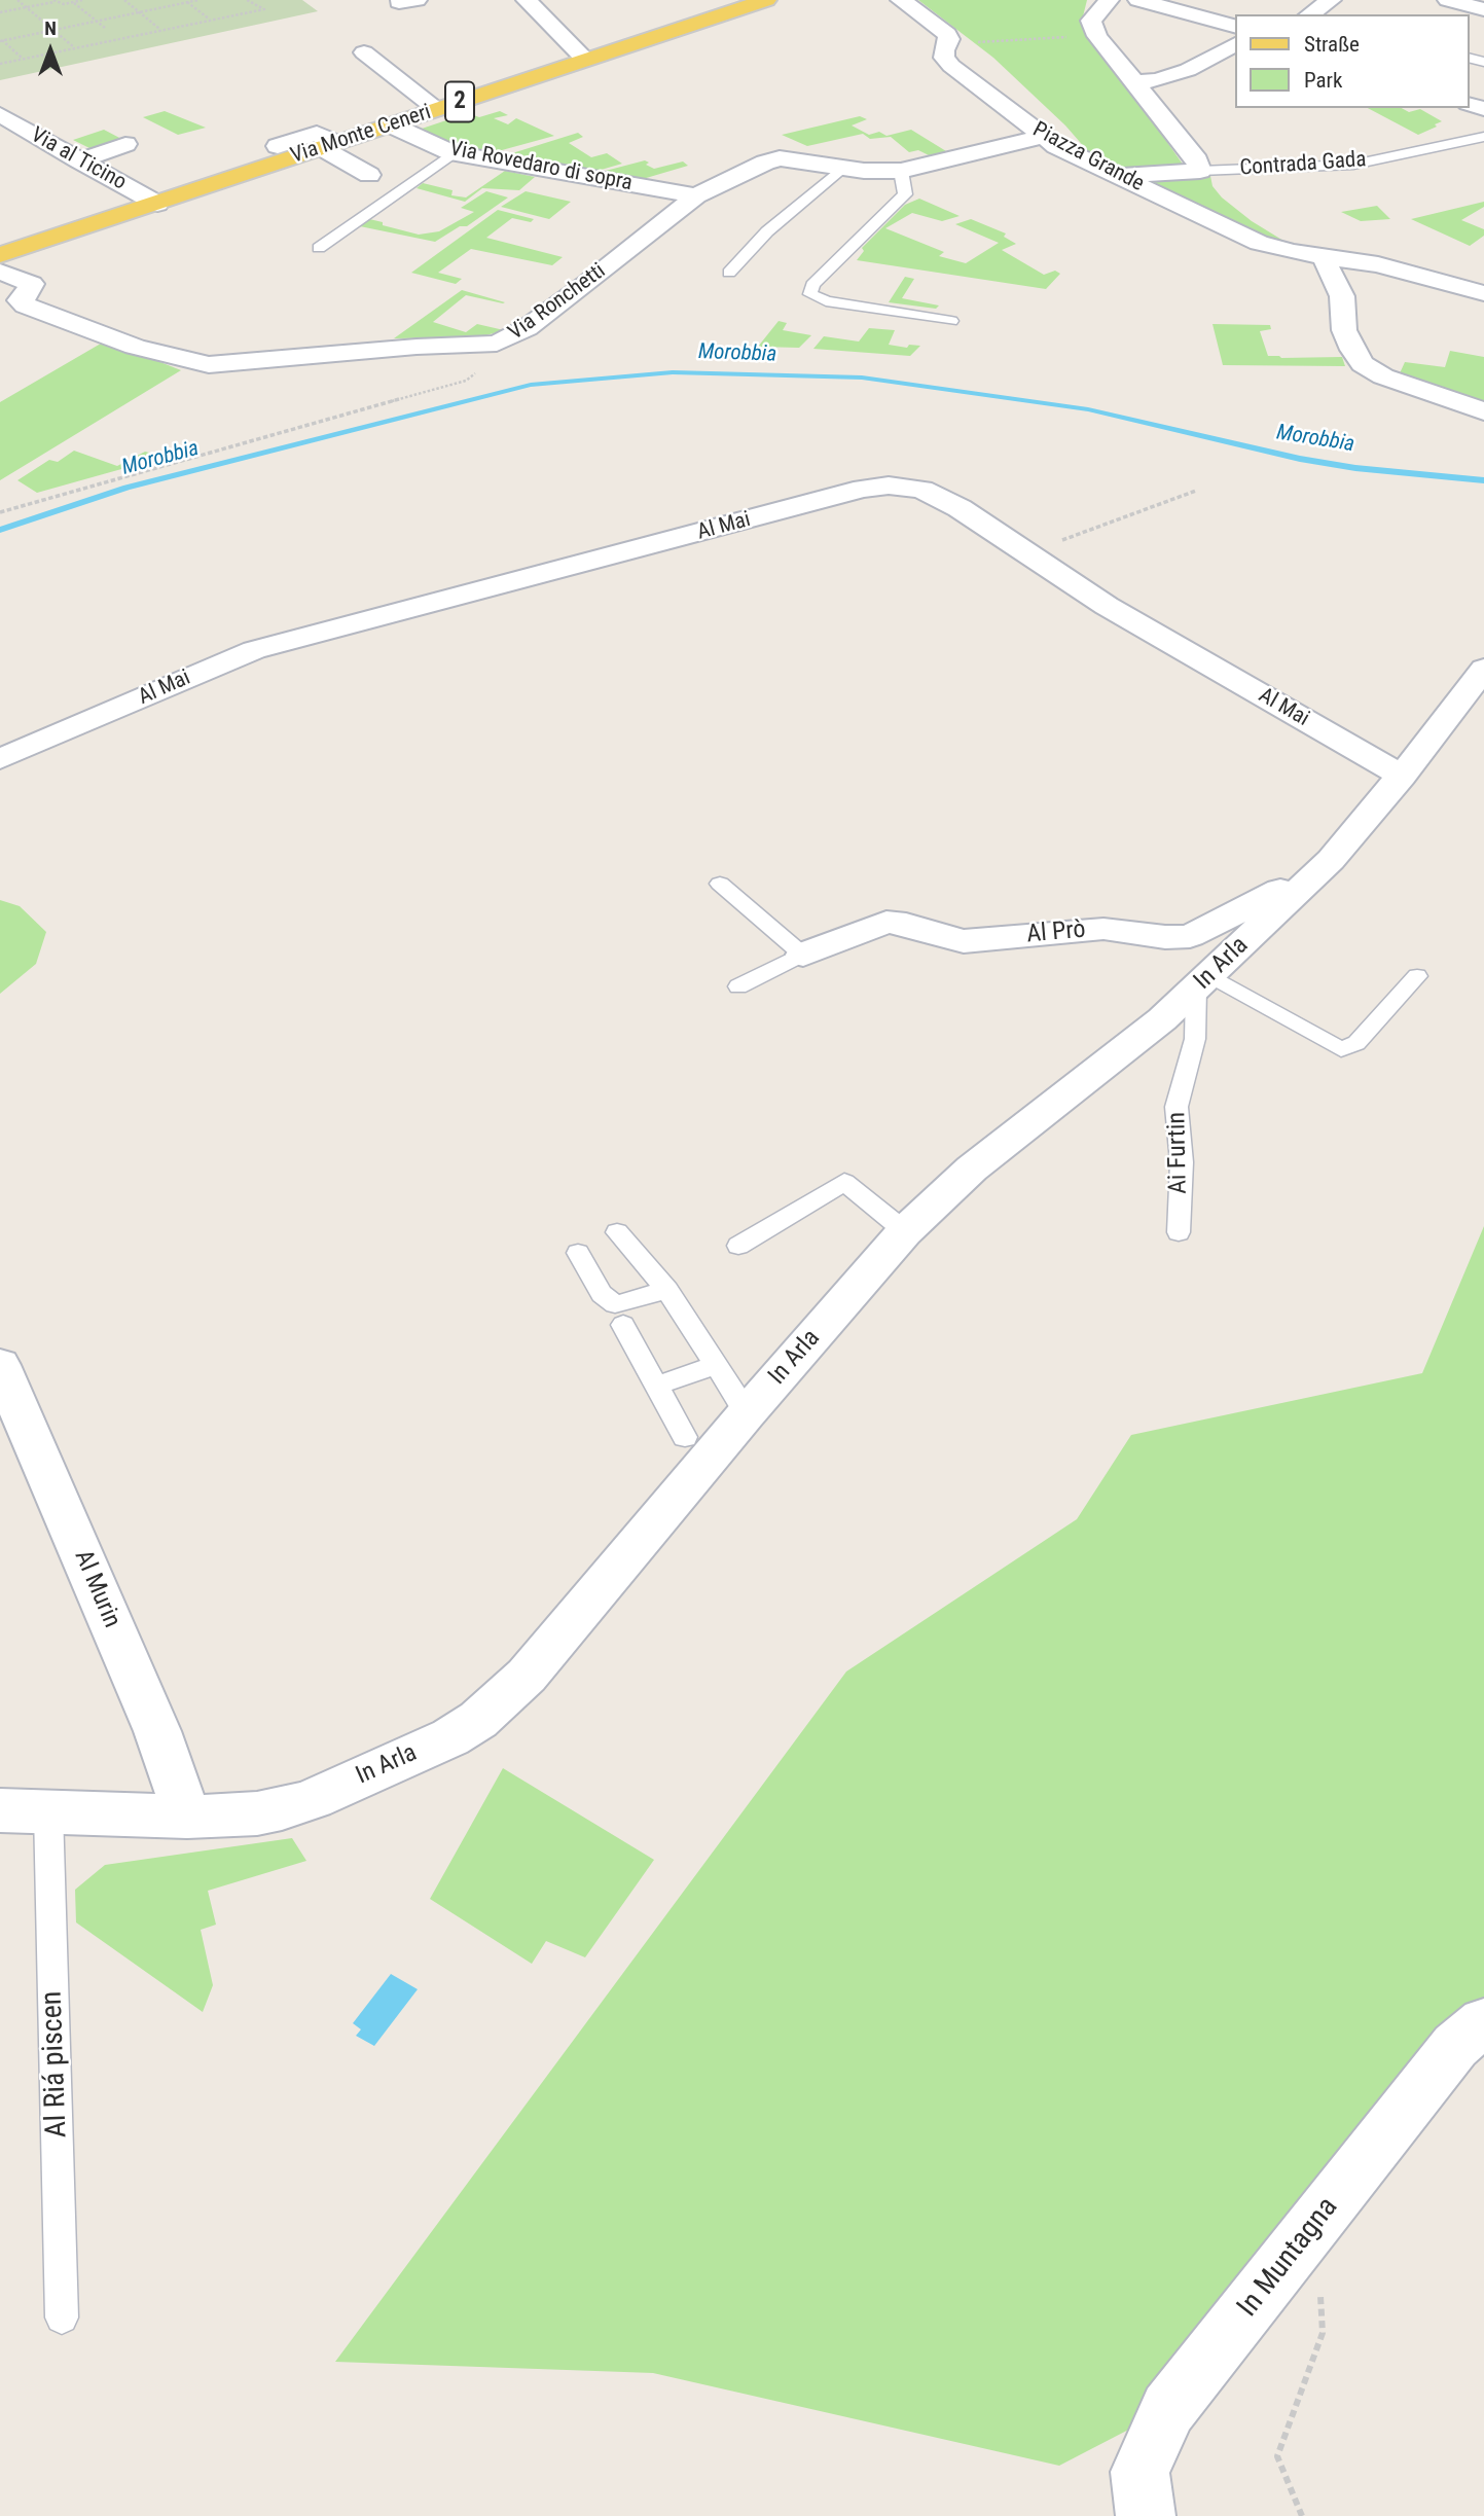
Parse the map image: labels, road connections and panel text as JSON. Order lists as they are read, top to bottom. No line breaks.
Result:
{"streets":{"main road":["2","Via Monte Ceneri"],"street":["Piazza Grande","Via al Ticino","Contrada Gada","Via Rovedaro di sopra","Via Ronchetti","Al Mai","Al Prò","In Arla","Al Murin","In Muntagna"],"lane":["Ai Furtin","Al Riá piscen"]},"crossings":[["Via Monte Ceneri","Via al Ticino"],["Via Monte Ceneri","Via Rovedaro di sopra"],["Piazza Grande","Contrada Gada"],["Piazza Grande","Via Ronchetti"],["Via Rovedaro di sopra","Via Ronchetti"],["Al Mai","In Arla"],["Al Prò","In Arla"],["In Arla","Ai Furtin"],["In Arla","Al Murin"],["In Arla","Al Riá piscen"]],"water":["Morobbia"],"legend":["Straße","Park"],"north":"top"}
